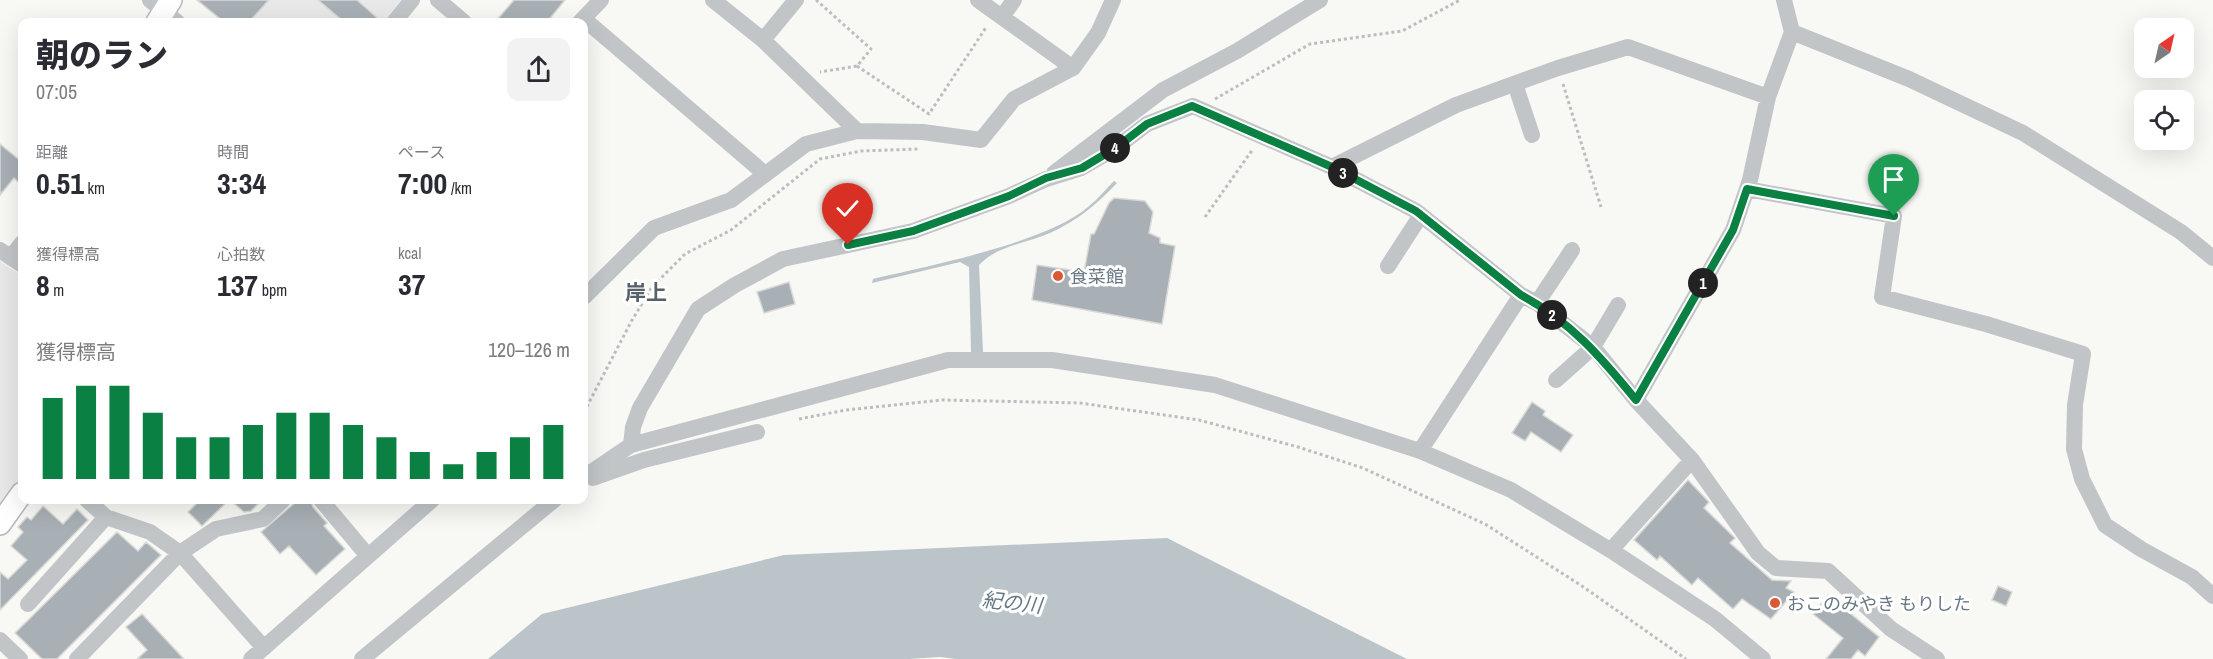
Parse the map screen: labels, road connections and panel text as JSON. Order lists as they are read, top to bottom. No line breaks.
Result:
{"districts":["岸上"],"water":["紀の川"],"places":["食菜館","おこのみやき もりした"],"north":"top right","page":{"heading":["朝のラン","07:05"],"stats":[["距離","0.51 km"],["時間","3:34"],["ペース","7:00 /km"],["獲得標高","8 m"],["心拍数","137 bpm"],["kcal","37"]],"pins":["4","3","1","2"],"chart":["獲得標高","120–126 m"]}}
